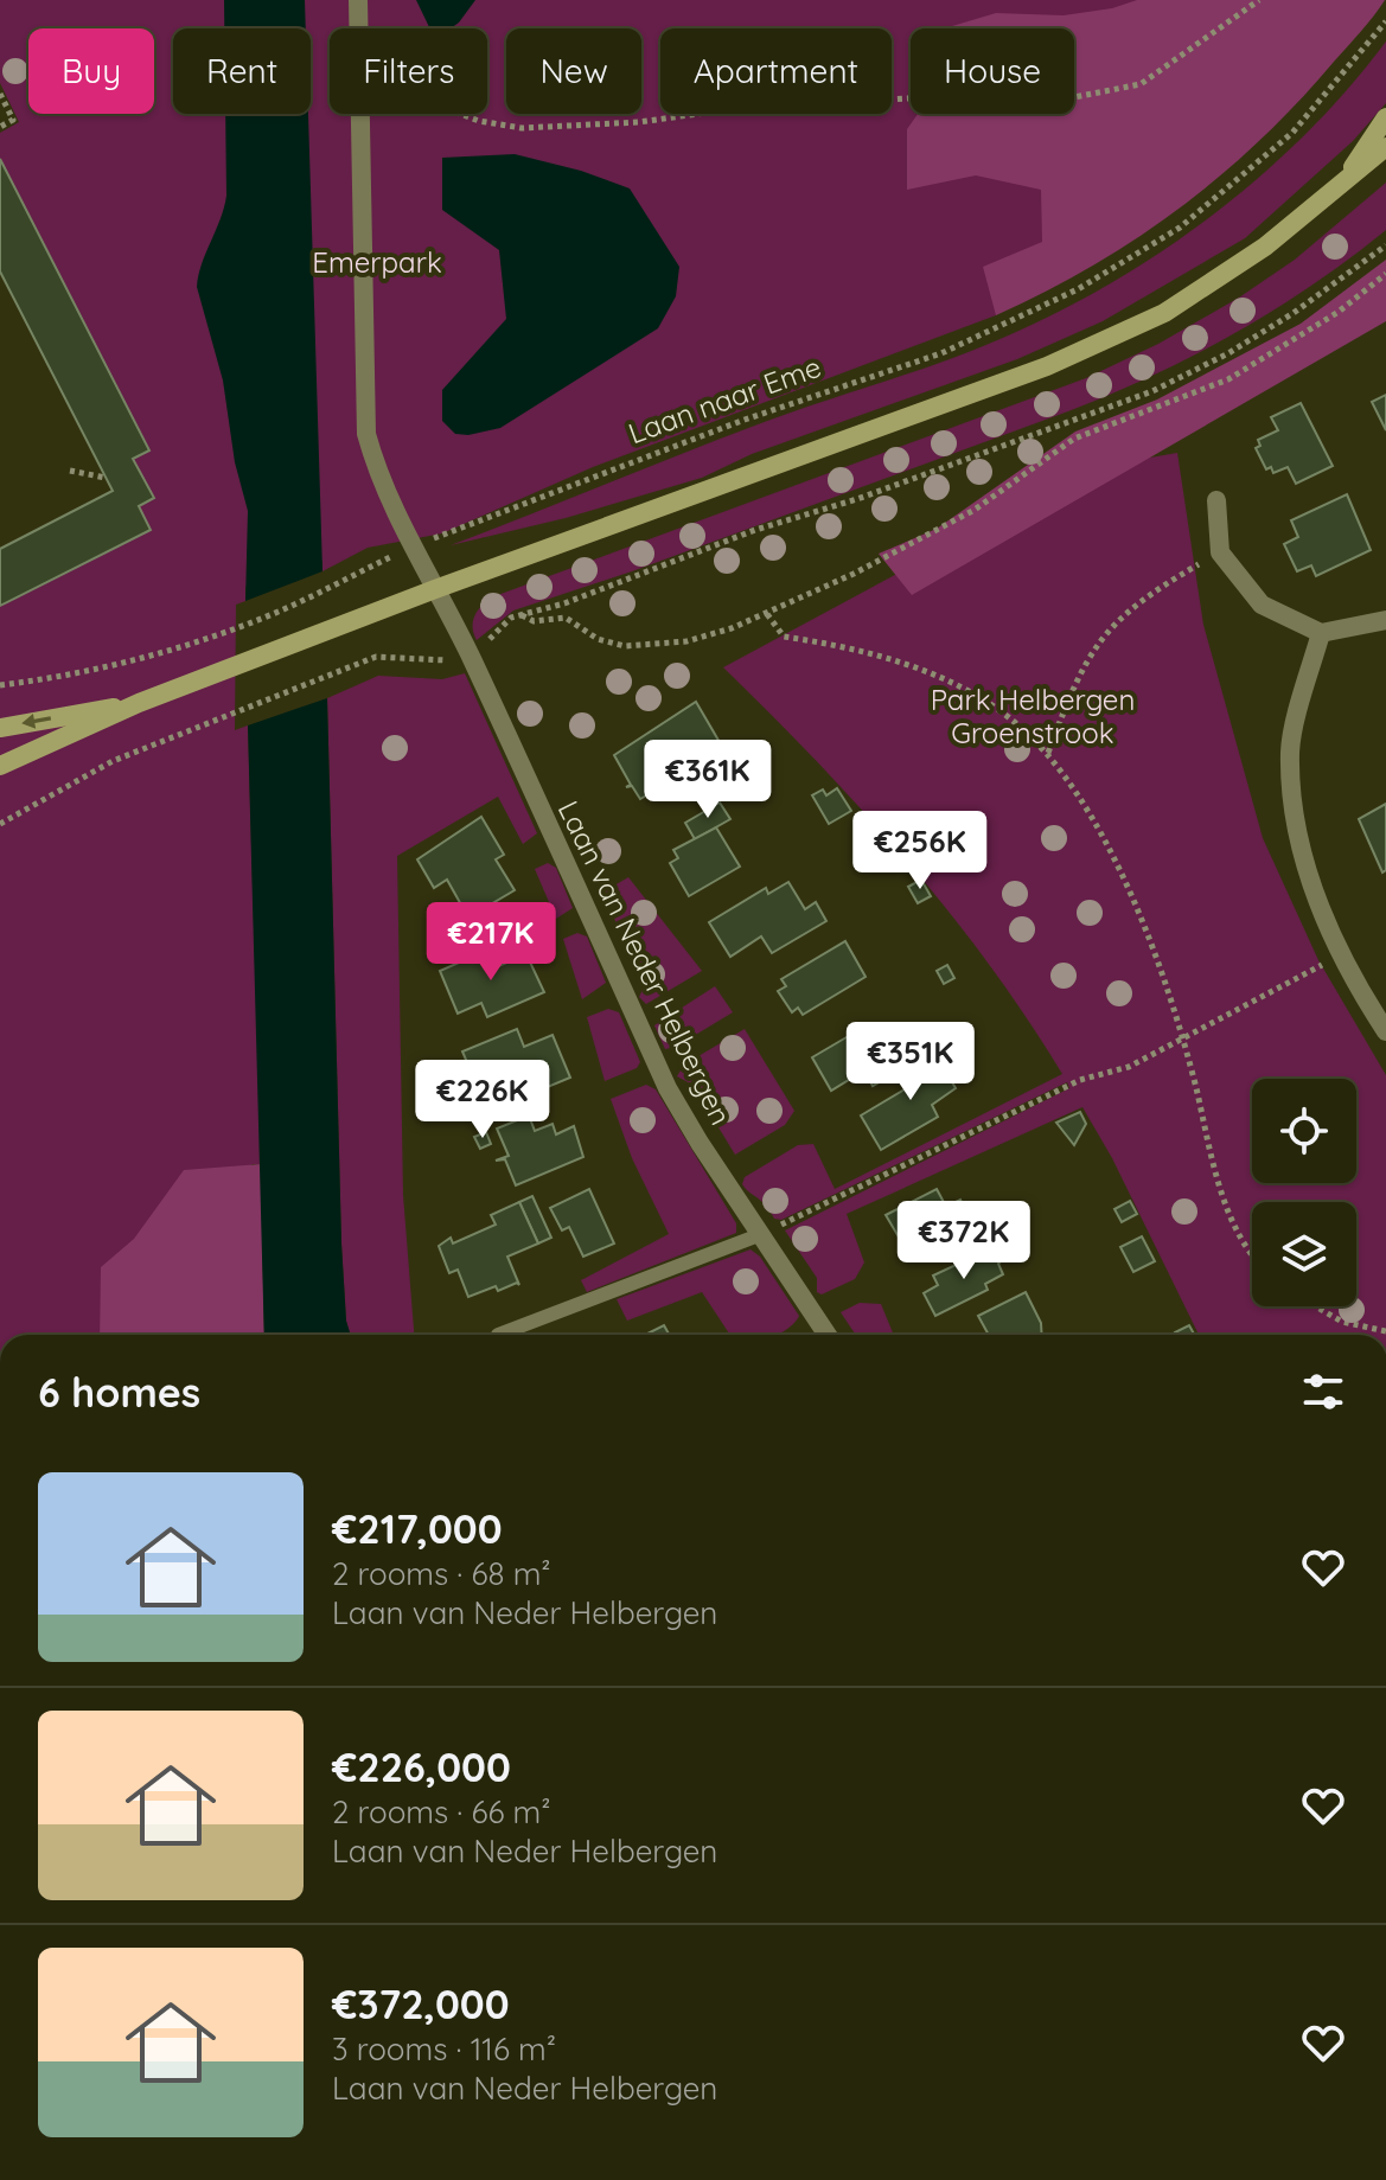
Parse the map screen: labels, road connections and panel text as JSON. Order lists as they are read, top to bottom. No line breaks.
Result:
{"streets":{"street":["Laan van Neder Helbergen"],"path":["Laan naar Eme"]},"crossings":[["Laan naar Eme","Laan van Neder Helbergen"]],"parks":["Emerpark","Park Helbergen Groenstrook"],"page":{"chip":["Buy","Rent","Filters","New","Apartment","House"],"price":["€361K","€256K","€217K","€351K","€226K","€372K"],"heading":"6 homes","list":[{"name":"€217,000","note":"2 rooms · 68 m² · Laan van Neder Helbergen"},{"name":"€226,000","note":"2 rooms · 66 m² · Laan van Neder Helbergen"},{"name":"€372,000","note":"3 rooms · 116 m² · Laan van Neder Helbergen"}]}}
